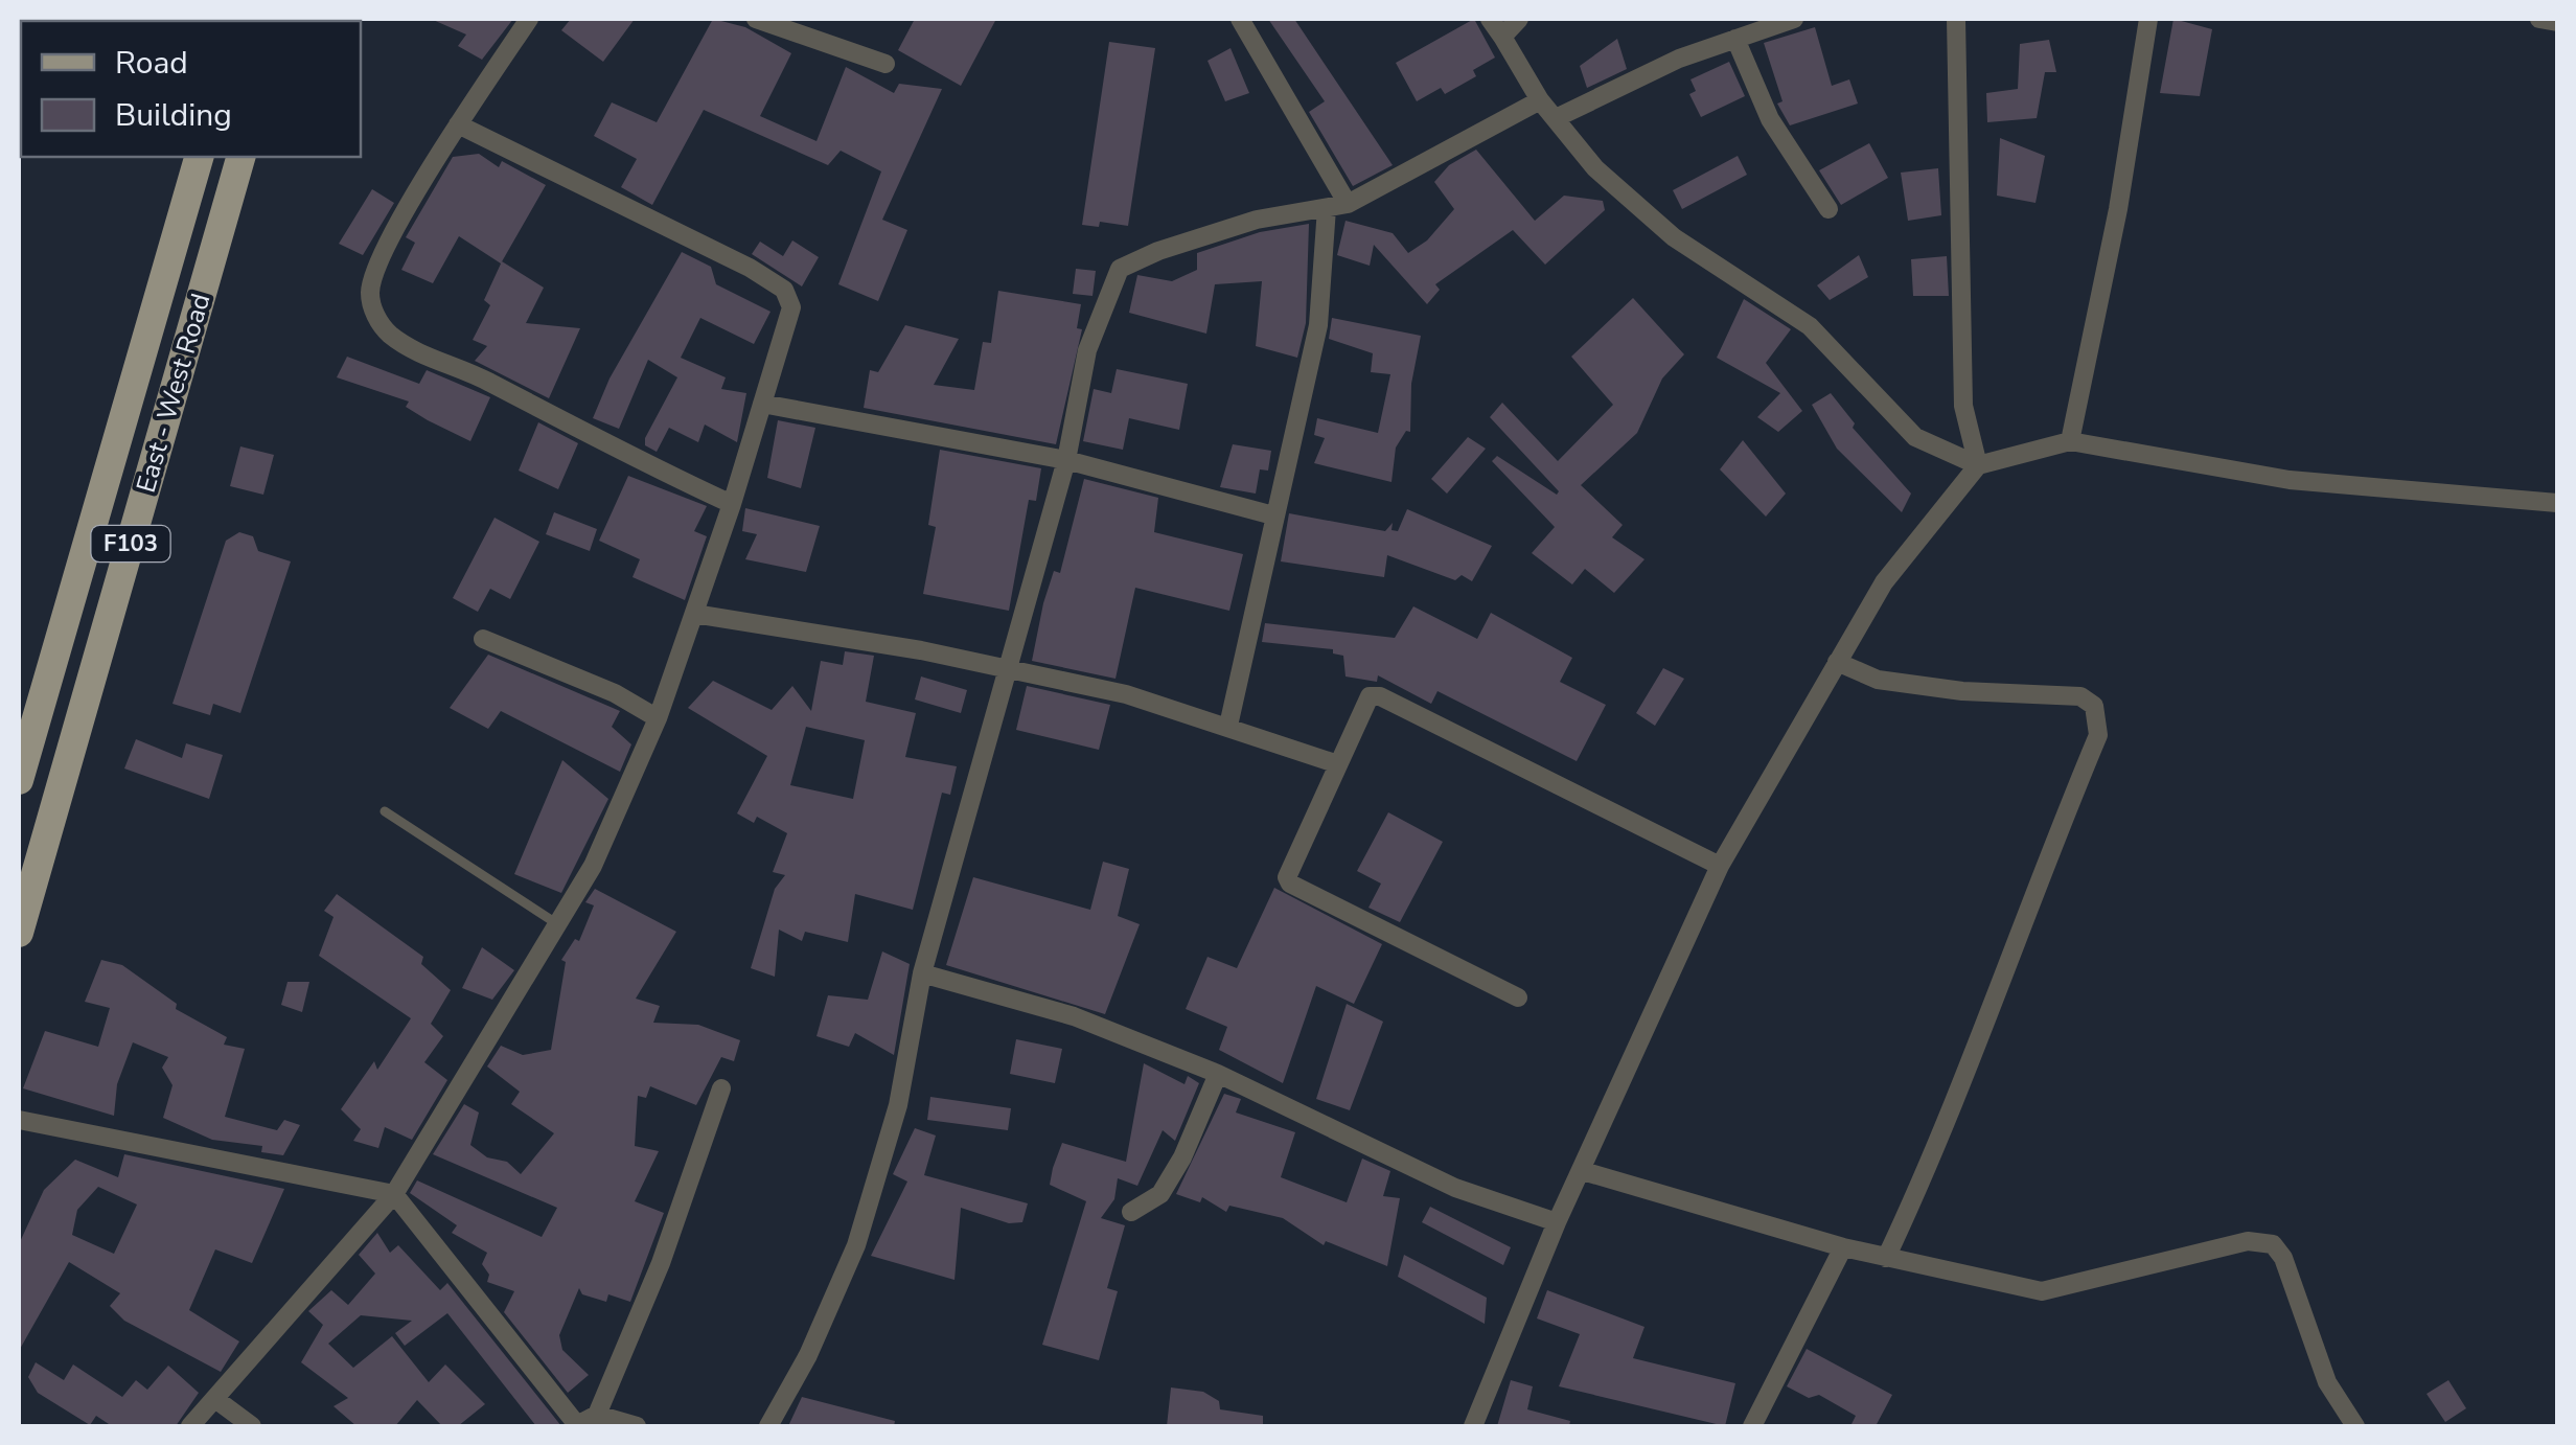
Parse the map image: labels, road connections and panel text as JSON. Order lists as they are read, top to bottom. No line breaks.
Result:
{"streets":{"main road":["East - West Road","F103"]},"legend":["Road","Building"]}
